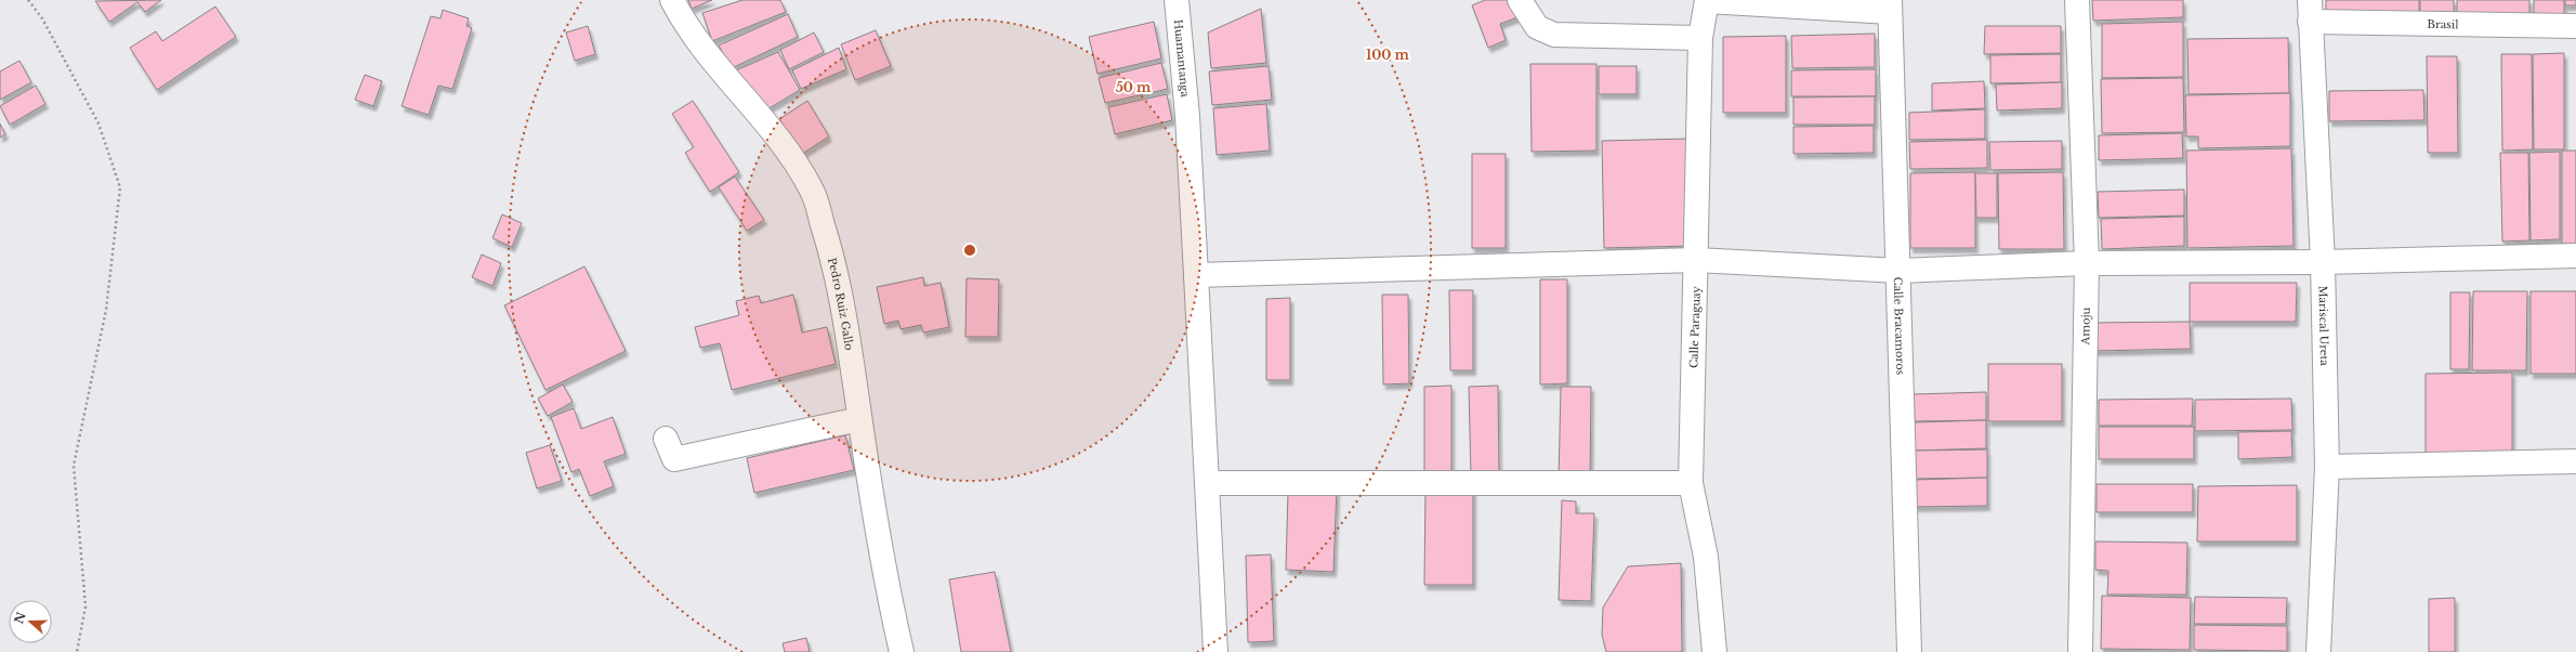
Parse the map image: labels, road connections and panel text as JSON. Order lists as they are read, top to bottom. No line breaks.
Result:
{"streets":{"street":["Brasil","Huamantanga","Pedro Ruiz Gallo","Calle Bracamoros","Amoju","Mariscal Ureta","Calle Paraguay"]},"crossings":[["Brasil","Mariscal Ureta"]],"north":"left","rings":["100 m","50 m"]}
